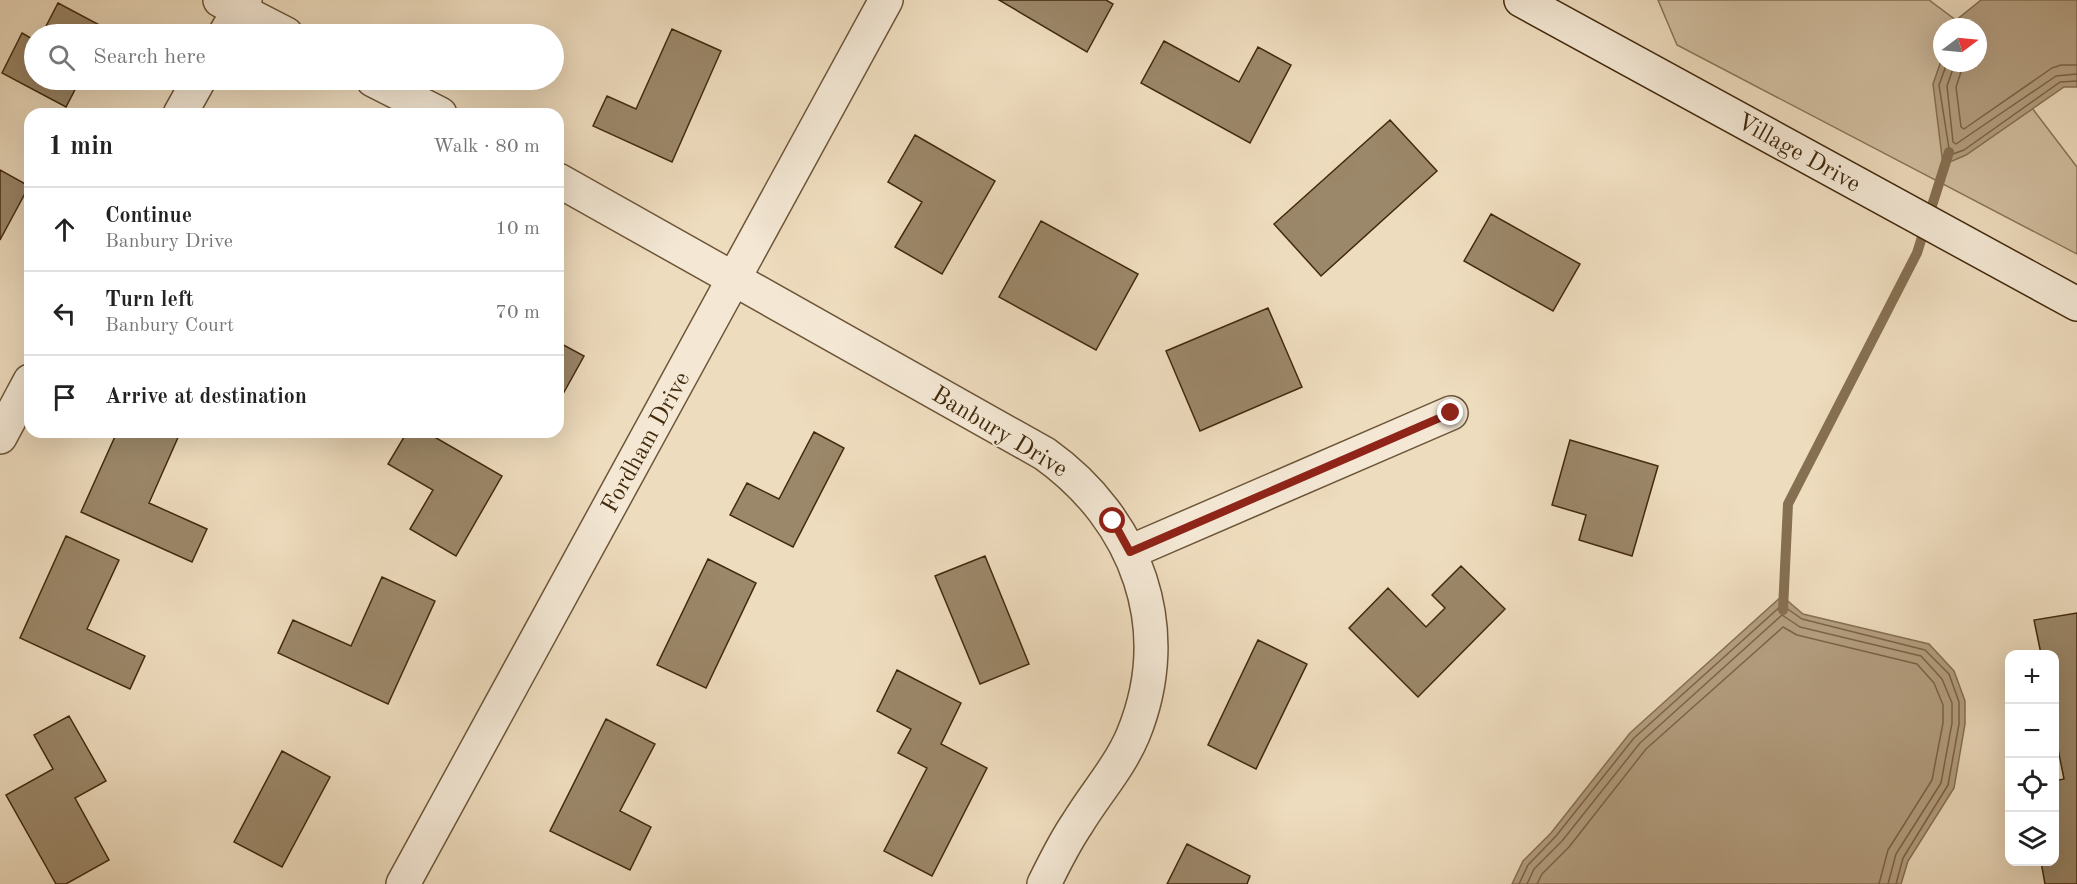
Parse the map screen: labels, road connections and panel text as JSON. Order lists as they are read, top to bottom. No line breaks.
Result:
{"streets":{"street":["Village Drive","Banbury Drive","Fordham Drive"]},"crossings":[["Banbury Drive","Fordham Drive"]],"north":"right","page":{"search":"Search here","heading":["1 min","Walk · 80 m"],"list":[["Continue","Banbury Drive","10 m"],["Turn left","Banbury Court","70 m"],"Arrive at destination"],"map_buttons":["+","−"]}}
